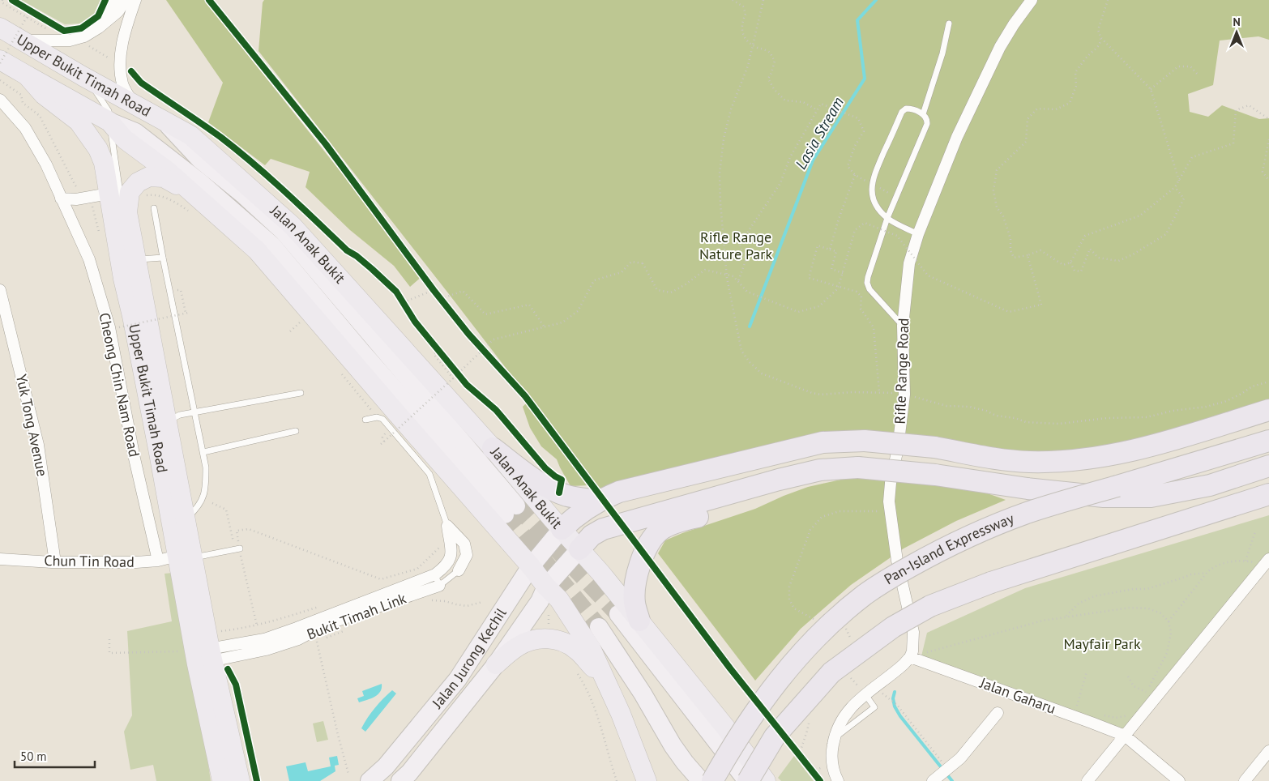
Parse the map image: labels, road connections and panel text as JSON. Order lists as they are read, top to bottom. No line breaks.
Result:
{"streets":{"highway":["Upper Bukit Timah Road","Jalan Anak Bukit","Pan-Island Expressway"],"main road":["Jalan Jurong Kechil"],"street":["Rifle Range Road","Cheong Chin Nam Road","Yuk Tong Avenue","Chun Tin Road","Bukit Timah Link","Jalan Gaharu"]},"crossings":[["Upper Bukit Timah Road","Jalan Anak Bukit"],["Upper Bukit Timah Road","Chun Tin Road"],["Upper Bukit Timah Road","Bukit Timah Link"],["Jalan Anak Bukit","Jalan Jurong Kechil"],["Rifle Range Road","Jalan Gaharu"],["Cheong Chin Nam Road","Chun Tin Road"],["Yuk Tong Avenue","Chun Tin Road"]],"water":["Lasia Stream"],"parks":["Rifle Range Nature Park","Mayfair Park"],"scale_bar":"50 m","north":"top"}
